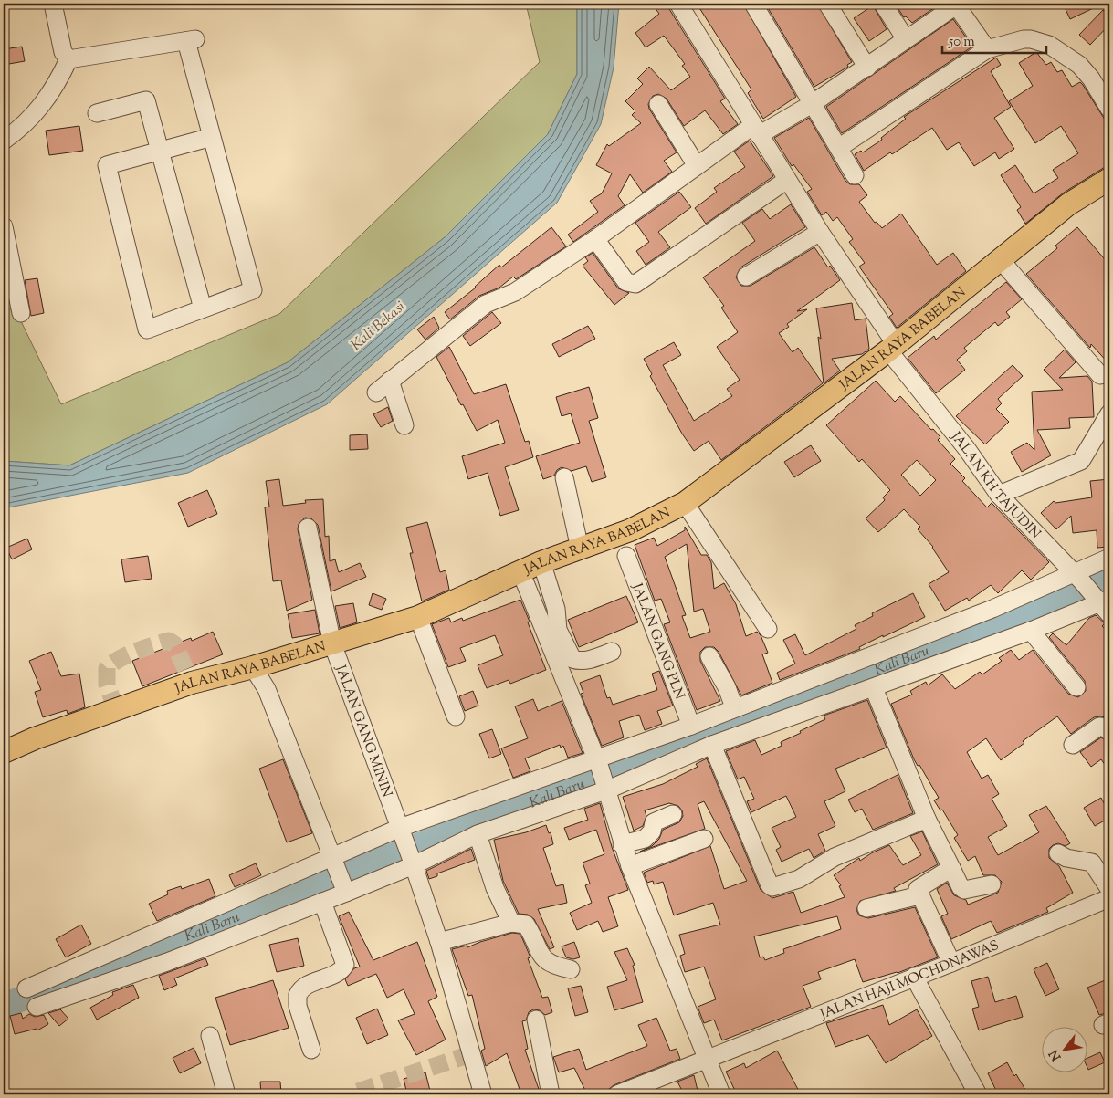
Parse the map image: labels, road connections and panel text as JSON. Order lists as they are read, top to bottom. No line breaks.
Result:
{"streets":{"main road":["JALAN RAYA BABELAN"],"street":["JALAN KH TAJUDIN","JALAN GANG PLN","JALAN GANG MININ","JALAN HAJI MOCHDNAWAS"]},"crossings":[["JALAN RAYA BABELAN","JALAN KH TAJUDIN"],["JALAN RAYA BABELAN","JALAN GANG MININ"]],"water":["Kali Bekasi","Kali Baru"],"scale_bar":"50 m","north":"bottom left"}
